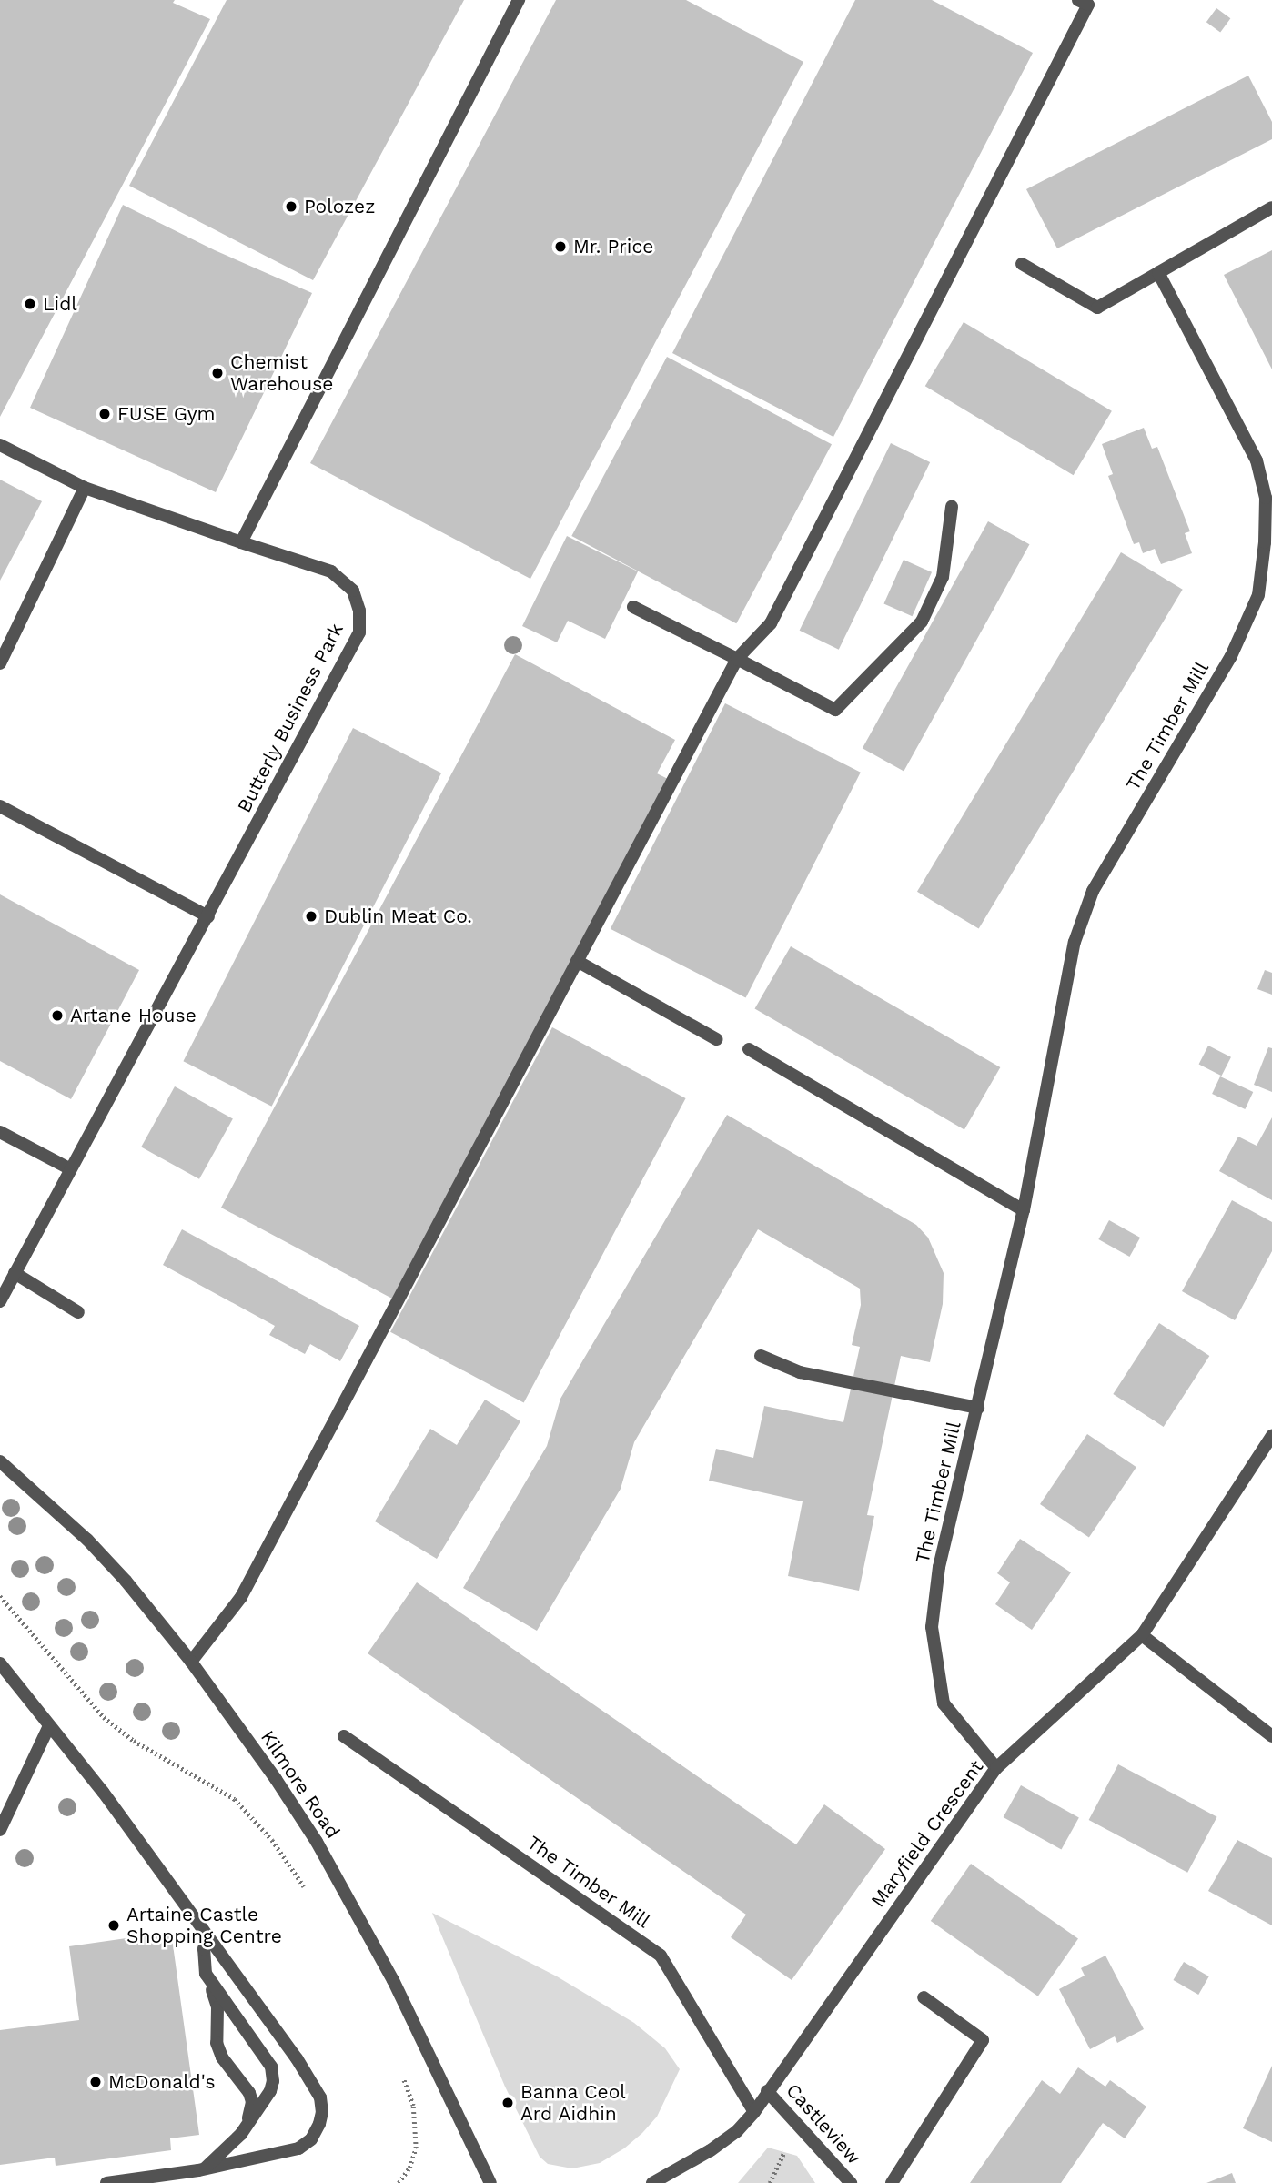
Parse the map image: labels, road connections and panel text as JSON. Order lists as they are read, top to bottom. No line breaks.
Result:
{"streets":{"street":["Butterly Business Park","The Timber Mill","Kilmore Road","Maryfield Crescent","Castleview"]},"crossings":[["The Timber Mill","Maryfield Crescent"],["Maryfield Crescent","Castleview"]],"places":["Polozez","Mr. Price","Lidl","Chemist Warehouse","FUSE Gym","Dublin Meat Co.","Artane House","Artaine Castle Shopping Centre","McDonald's","Banna Ceol Ard Aidhin"]}
